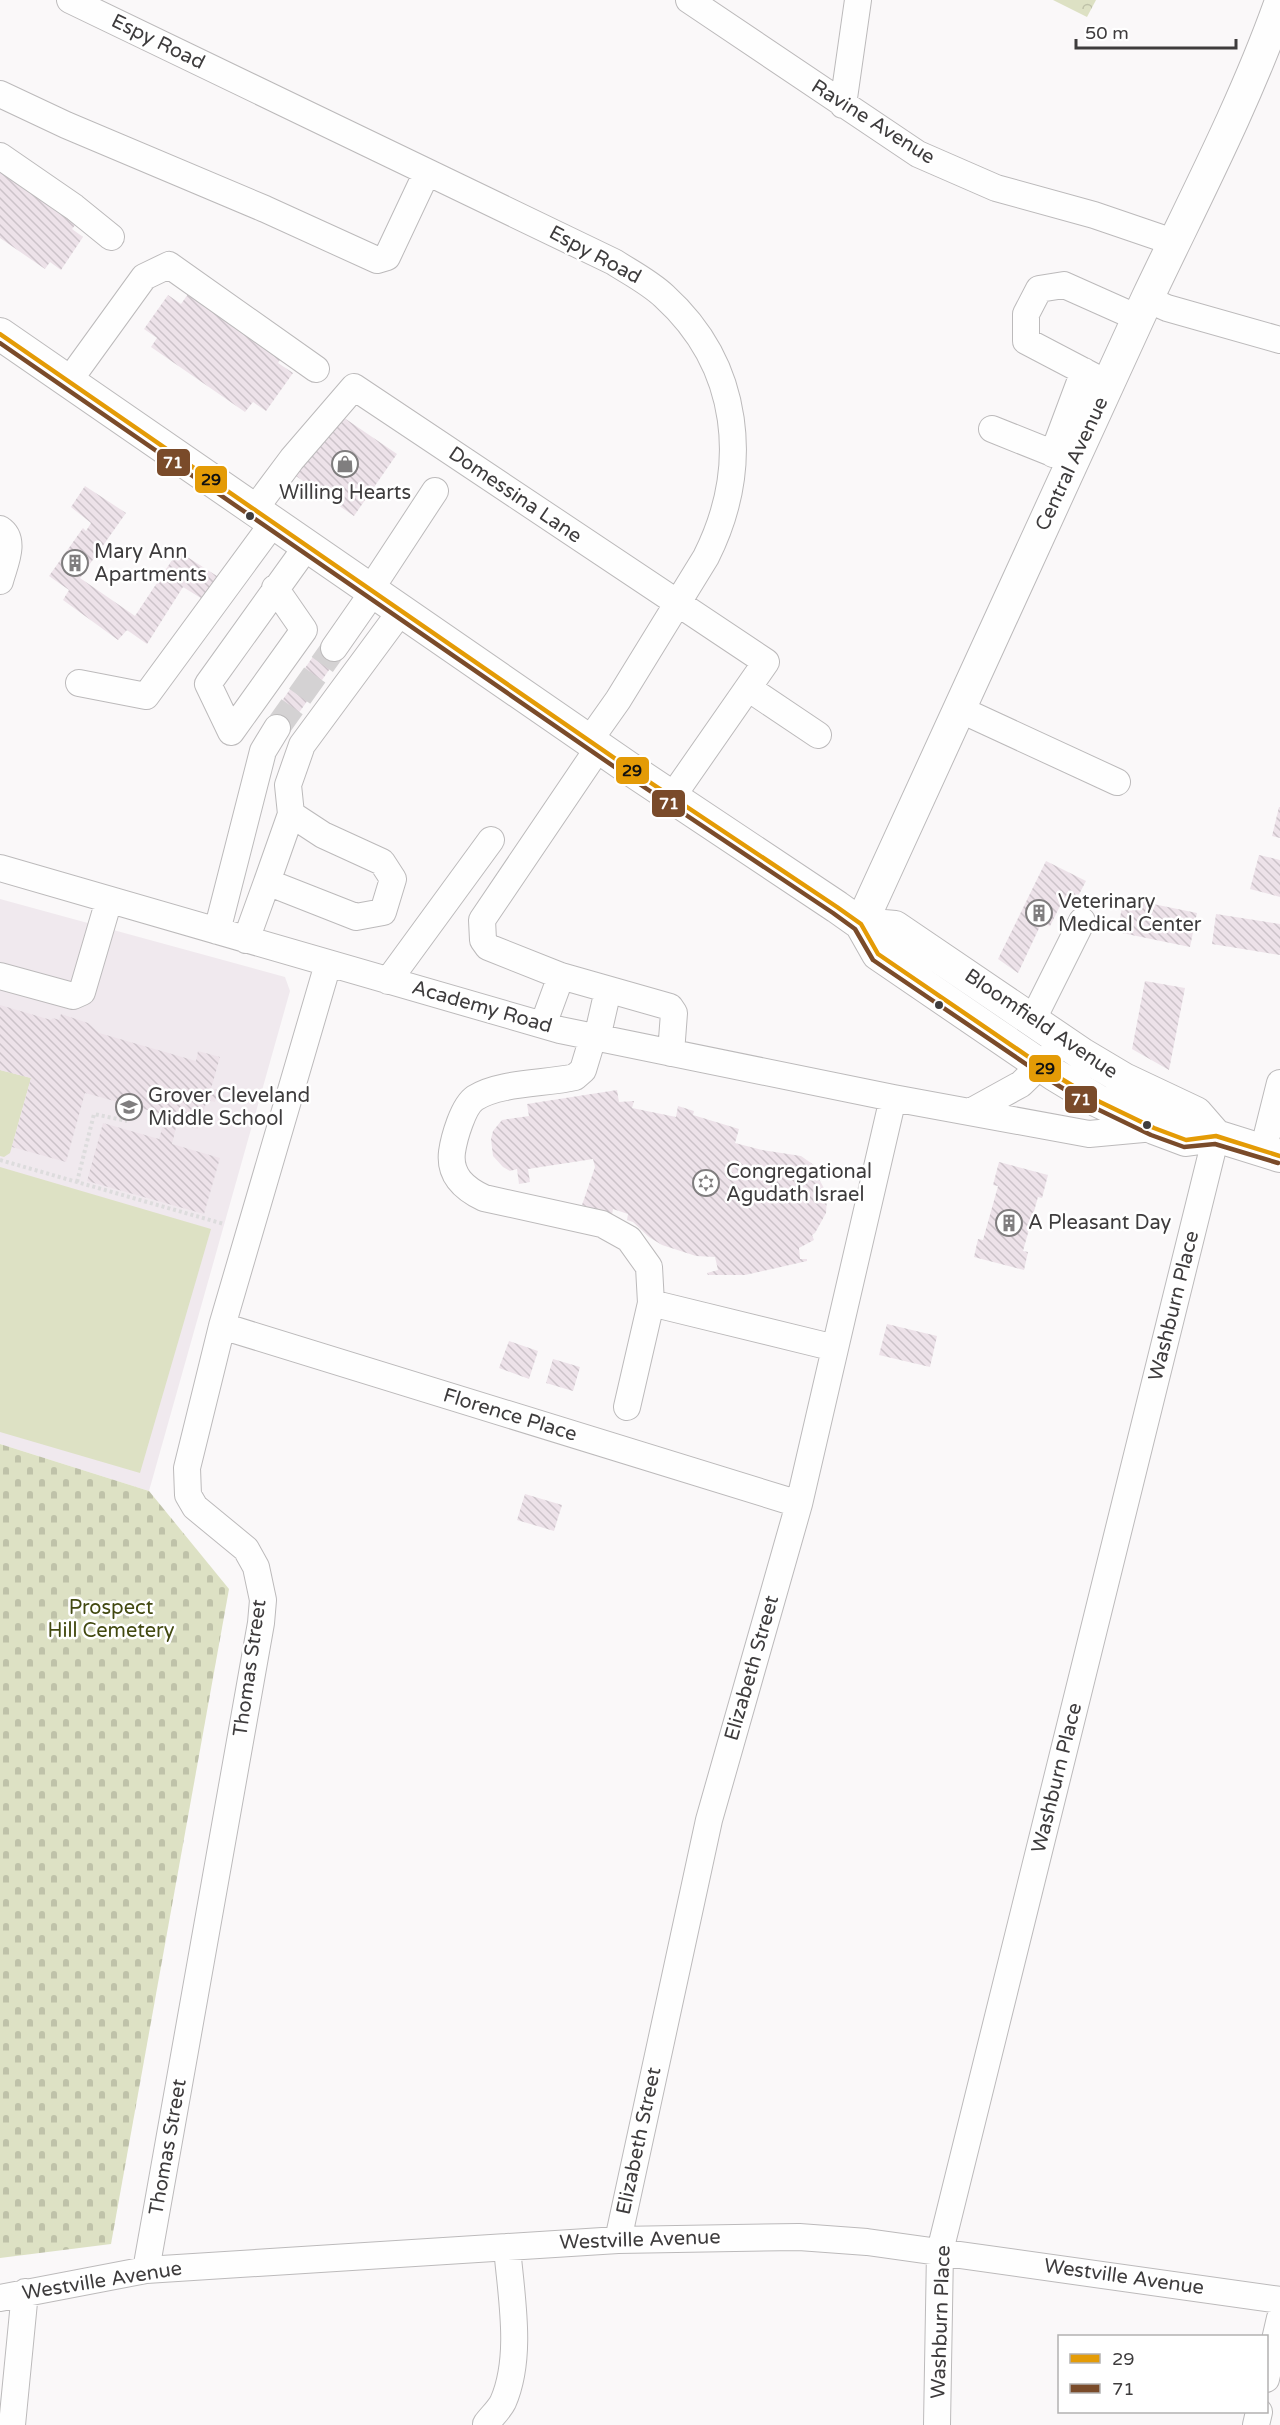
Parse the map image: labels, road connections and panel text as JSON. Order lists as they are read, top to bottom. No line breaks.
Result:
{"streets":{"main road":["Central Avenue","Bloomfield Avenue"],"street":["Espy Road","Ravine Avenue","Domessina Lane","Academy Road","Washburn Place","Florence Place","Thomas Street","Elizabeth Street","Westville Avenue"]},"crossings":[["Espy Road","Domessina Lane"],["Espy Road","Bloomfield Avenue"],["Ravine Avenue","Central Avenue"],["Central Avenue","Bloomfield Avenue"],["Domessina Lane","Bloomfield Avenue"],["Academy Road","Bloomfield Avenue"],["Academy Road","Thomas Street"],["Academy Road","Elizabeth Street"],["Bloomfield Avenue","Washburn Place"],["Washburn Place","Westville Avenue"],["Florence Place","Thomas Street"],["Florence Place","Elizabeth Street"],["Thomas Street","Westville Avenue"],["Elizabeth Street","Westville Avenue"]],"parks":["Prospect Hill Cemetery"],"places":{"shop":["Willing Hearts"],"building":["Mary Ann Apartments","Veterinary Medical Center","A Pleasant Day"],"school or university":["Grover Cleveland Middle School"],"synagogue":["Congregational Agudath Israel"]},"lines":["transit line 29","transit line 71"],"legend":["29","71"],"scale_bar":"50 m"}
